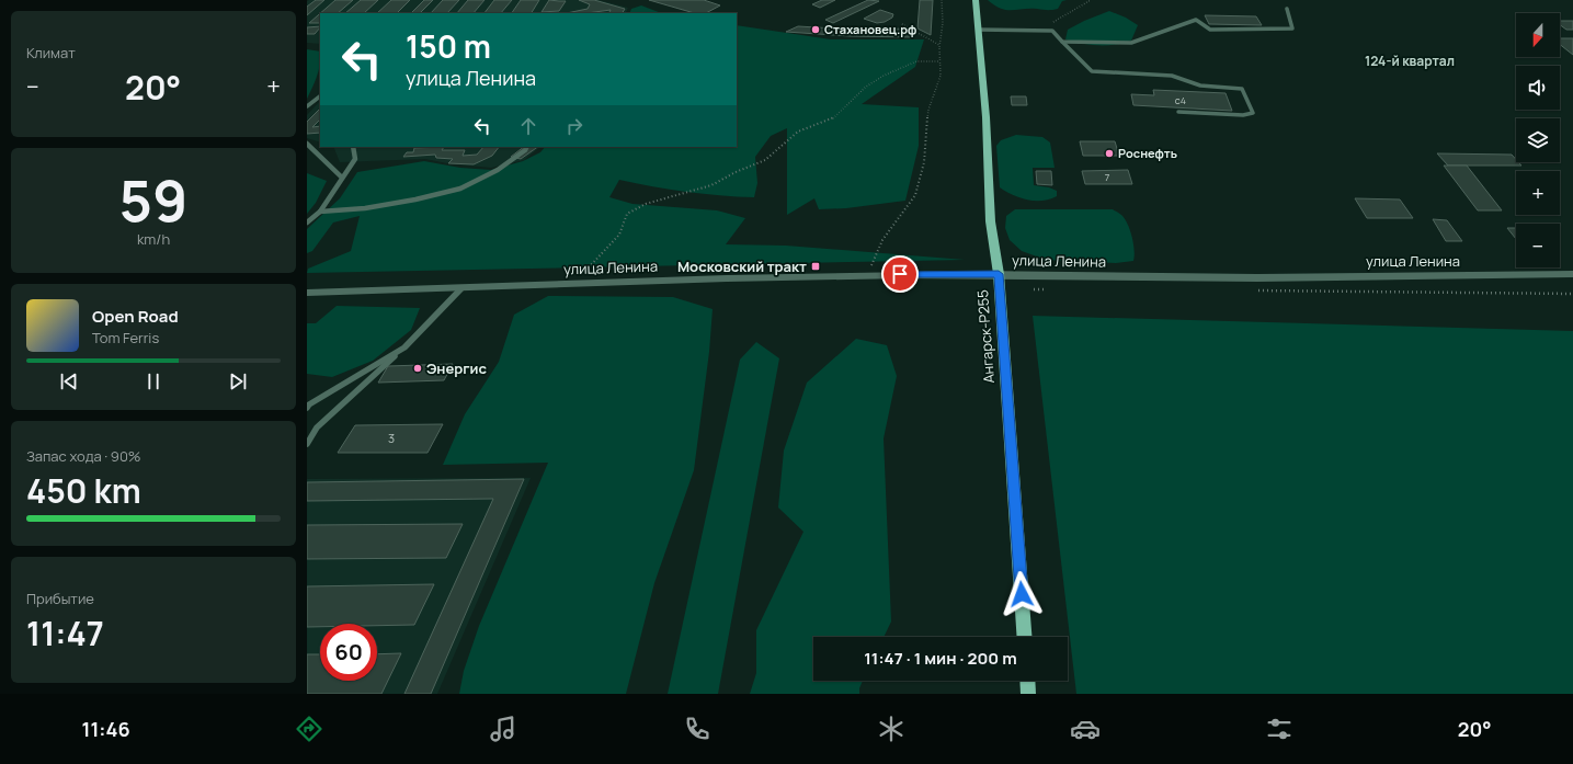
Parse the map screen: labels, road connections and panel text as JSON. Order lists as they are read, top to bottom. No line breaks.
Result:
{"streets":{"main road":["Ангарск-Р255"],"street":["улица Ленина"]},"crossings":[["улица Ленина","Ангарск-Р255"]],"districts":["124-й квартал"],"places":{"other":["Стахановец.рф","Роснефть","Энергис"],"transit":["Московский тракт"]},"house_numbers":["с4","7","3"],"north":"bottom","page":{"tile":["Климат",["59","km/h"],["Запас хода · 90%","450 km"],["Прибытие","11:47"]],"map_buttons":["+","−"],"turn":["150 m","улица Ленина"],"heat":["−","20°","+"],"song":["Open Road","Tom Ferris"],"limit":"60","trip":"11:47 · 1 мин · 200 m","tabs":["11:46","20°"]}}
